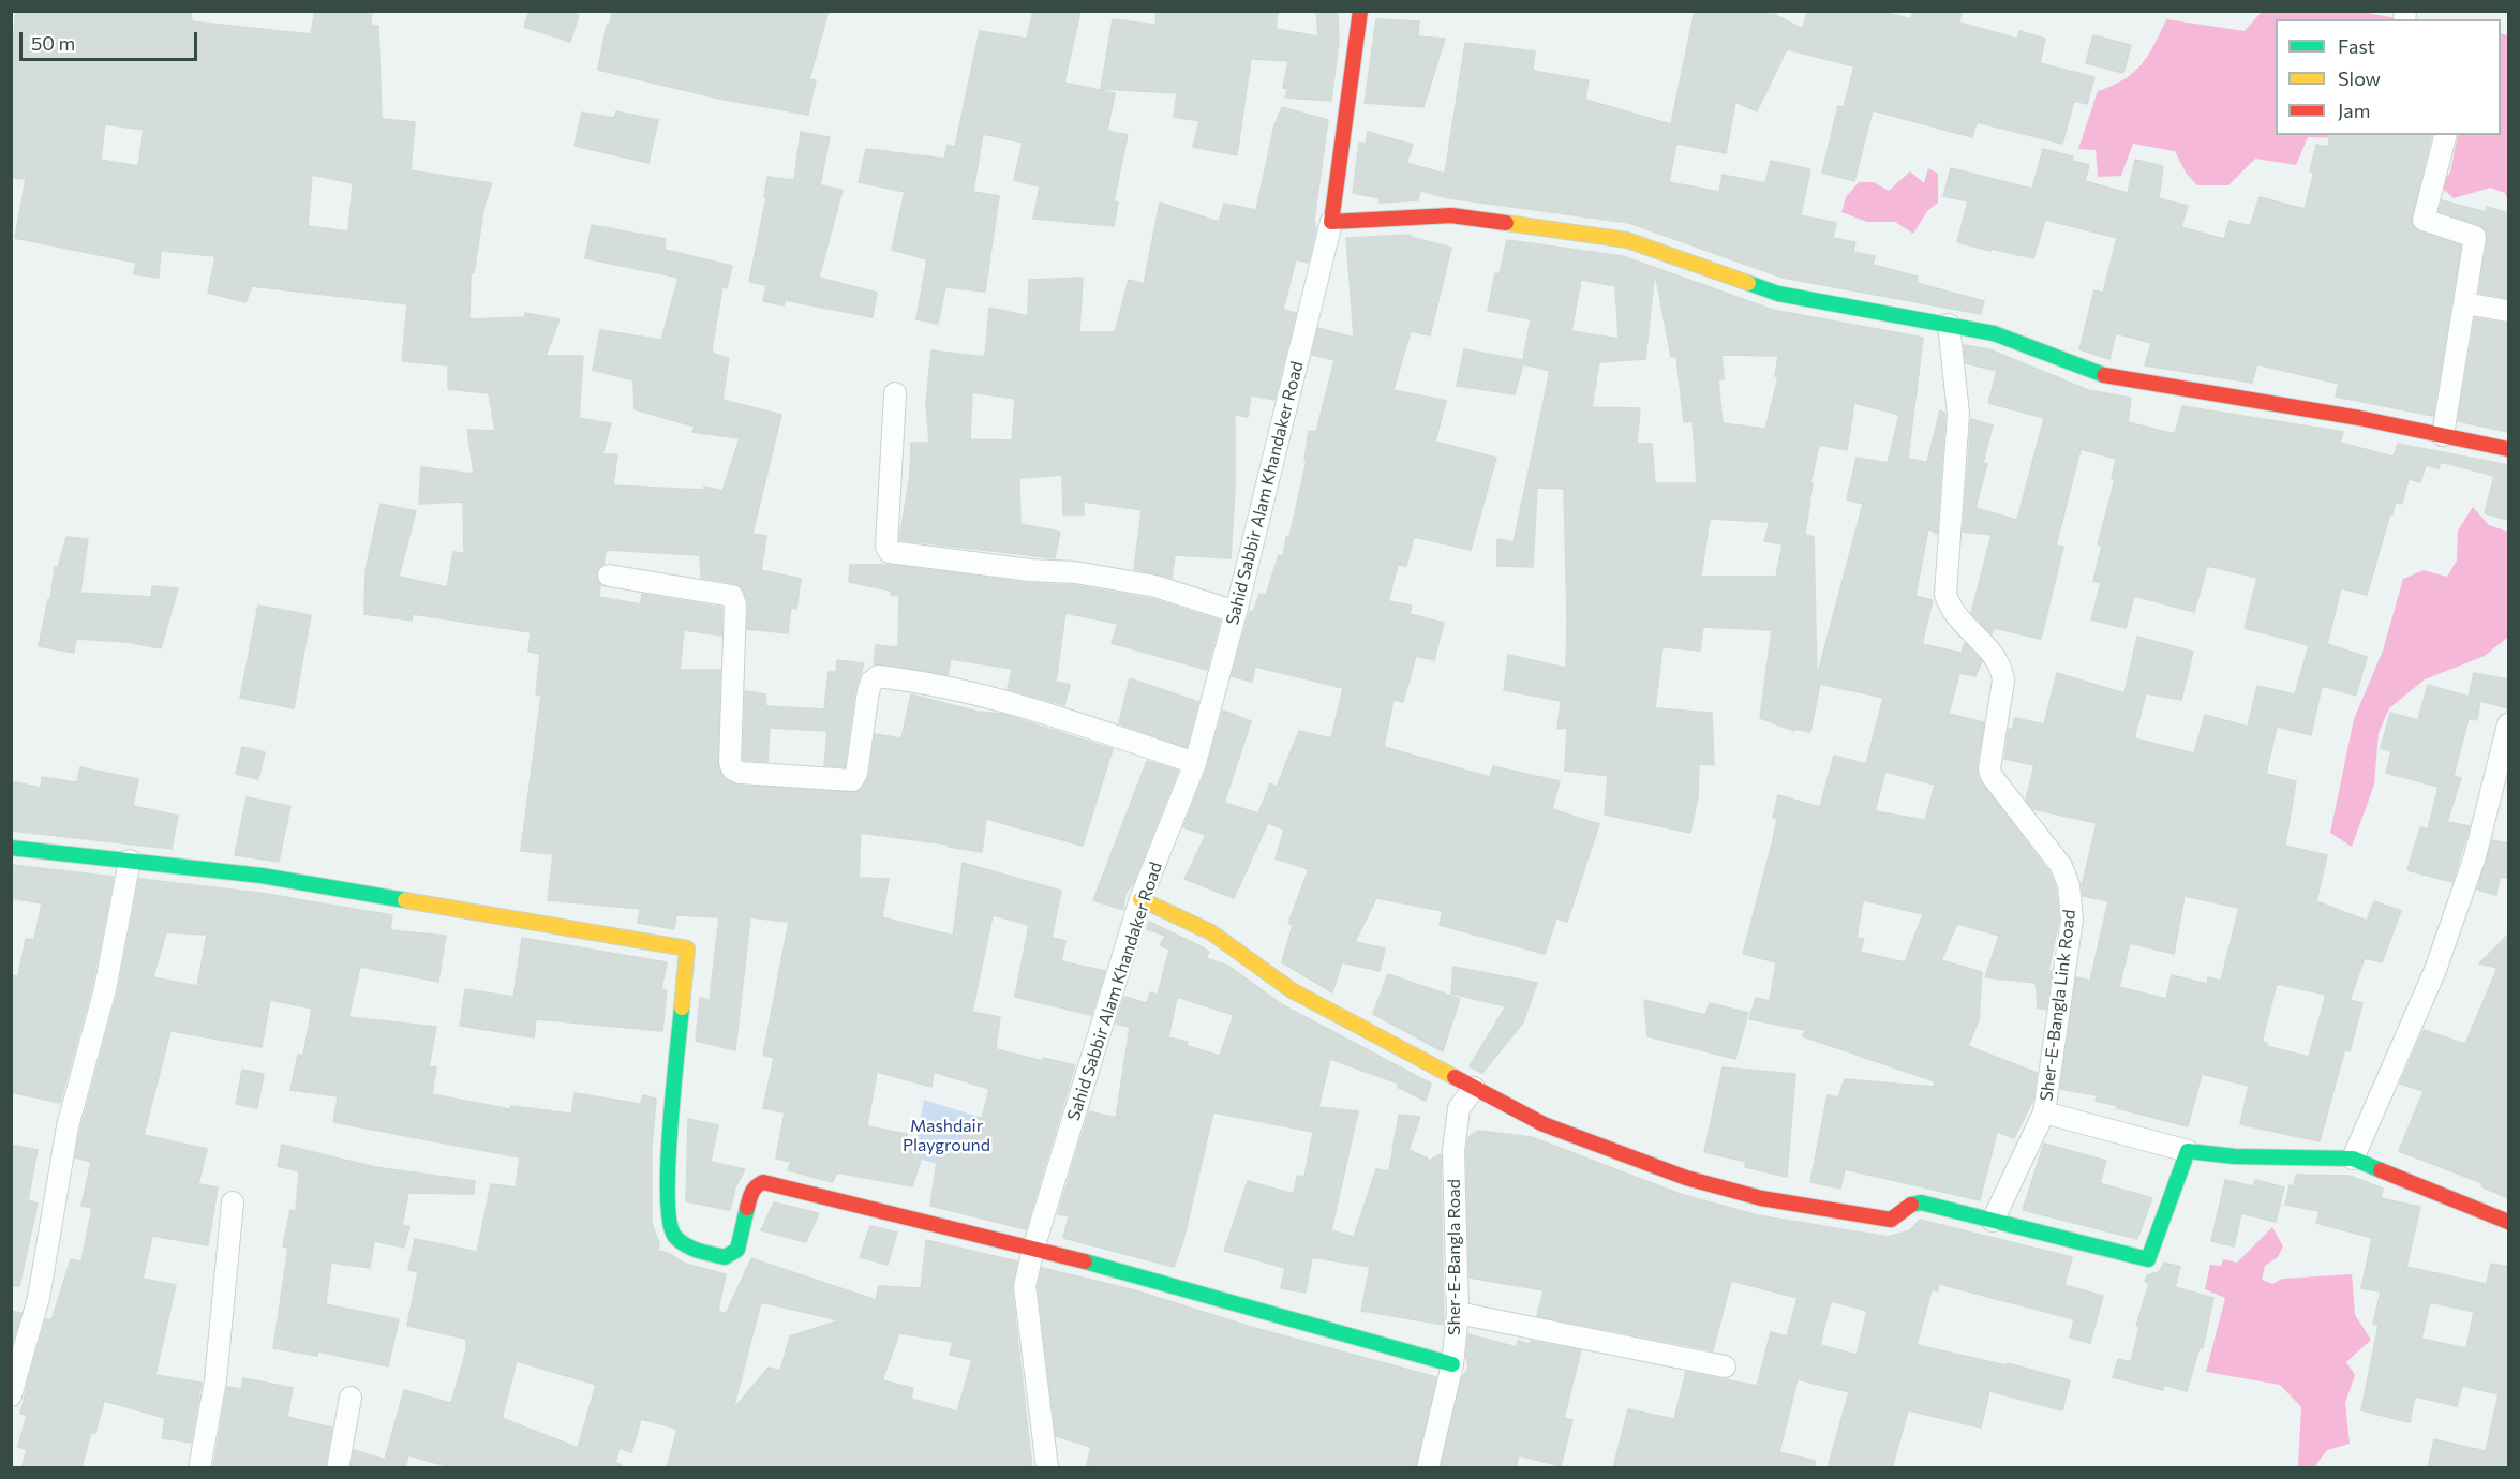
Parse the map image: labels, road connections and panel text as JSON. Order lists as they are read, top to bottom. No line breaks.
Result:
{"streets":{"street":["Sahid Sabbir Alam Khandaker Road","Sher-E-Bangla Link Road","Sher-E-Bangla Road"]},"parks":["Mashdair Playground"],"legend":["Fast","Slow","Jam"],"scale_bar":"50 m"}
